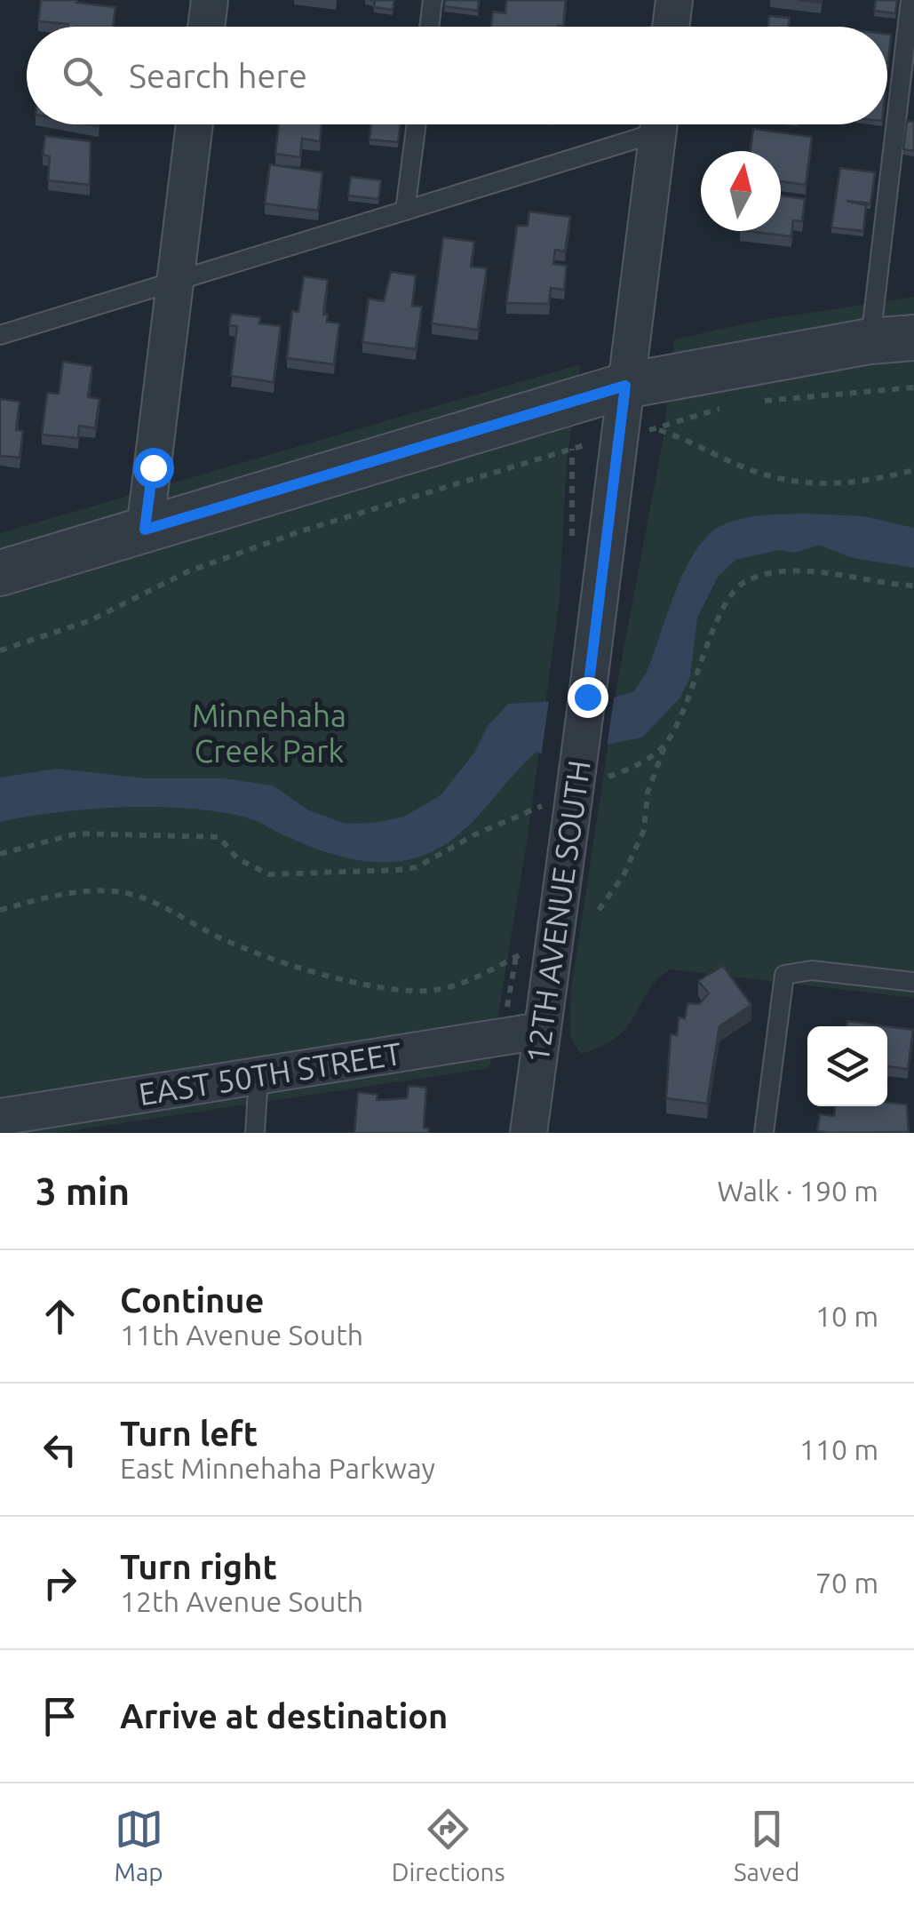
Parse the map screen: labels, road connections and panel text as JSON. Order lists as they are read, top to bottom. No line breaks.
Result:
{"streets":{"street":["12TH AVENUE SOUTH","EAST 50TH STREET"]},"crossings":[["12TH AVENUE SOUTH","EAST 50TH STREET"]],"parks":["Minnehaha Creek Park"],"north":"top","page":{"search":"Search here","heading":["3 min","Walk · 190 m"],"list":[["Continue","11th Avenue South","10 m"],["Turn left","East Minnehaha Parkway","110 m"],["Turn right","12th Avenue South","70 m"],"Arrive at destination"],"nav":["Map","Directions","Saved"]}}
